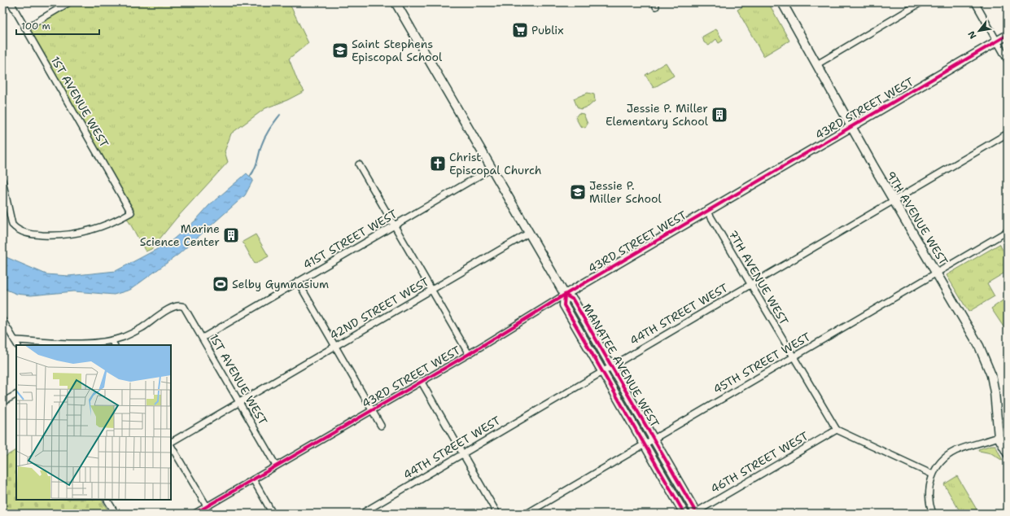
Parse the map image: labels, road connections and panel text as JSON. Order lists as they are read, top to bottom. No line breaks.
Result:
{"streets":{"street":["1ST AVENUE WEST","43RD STREET WEST","9TH AVENUE WEST","41ST STREET WEST","7TH AVENUE WEST","42ND STREET WEST","44TH STREET WEST","45TH STREET WEST","MANATEE AVENUE WEST","46TH STREET WEST"]},"crossings":[["1ST AVENUE WEST","43RD STREET WEST"],["1ST AVENUE WEST","41ST STREET WEST"],["1ST AVENUE WEST","42ND STREET WEST"],["43RD STREET WEST","9TH AVENUE WEST"],["43RD STREET WEST","7TH AVENUE WEST"],["43RD STREET WEST","MANATEE AVENUE WEST"],["9TH AVENUE WEST","44TH STREET WEST"],["9TH AVENUE WEST","45TH STREET WEST"],["41ST STREET WEST","MANATEE AVENUE WEST"],["7TH AVENUE WEST","44TH STREET WEST"],["7TH AVENUE WEST","45TH STREET WEST"],["7TH AVENUE WEST","46TH STREET WEST"],["42ND STREET WEST","MANATEE AVENUE WEST"],["44TH STREET WEST","MANATEE AVENUE WEST"],["45TH STREET WEST","MANATEE AVENUE WEST"],["MANATEE AVENUE WEST","46TH STREET WEST"]],"places":{"supermarket":["Publix"],"school or university":["Saint Stephens Episcopal School","Jessie P. Miller School"],"building":["Jessie P. Miller Elementary School","Marine Science Center"],"church":["Christ Episcopal Church"],"sports":["Selby Gymnasium"]},"scale_bar":"100 m","north":"bottom left"}
